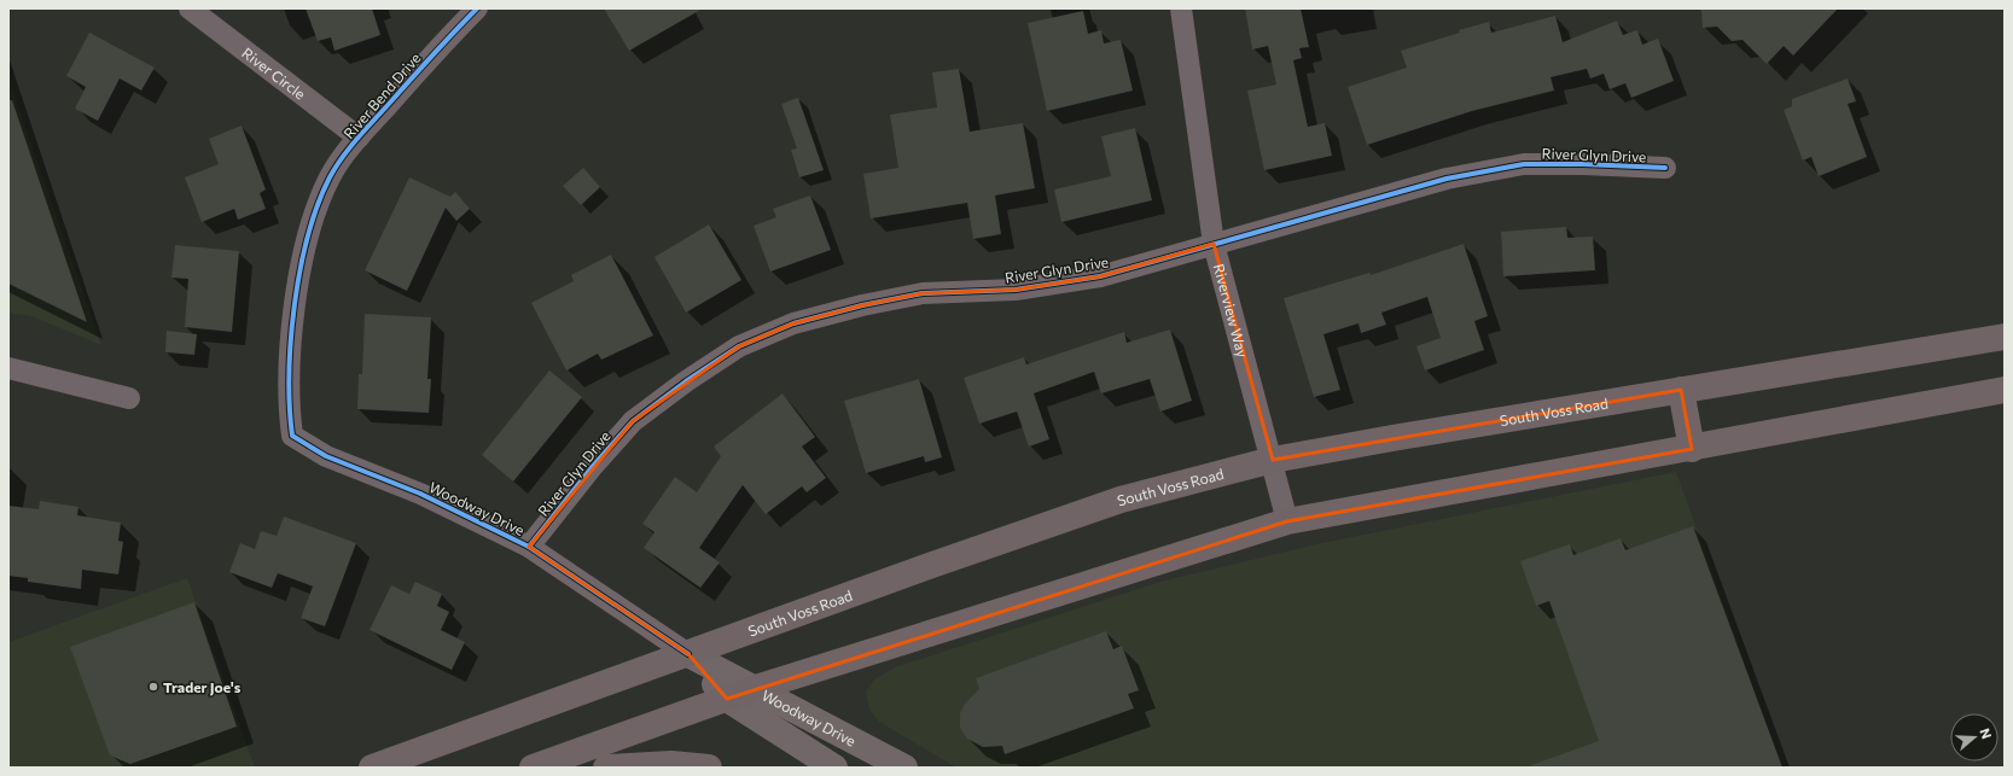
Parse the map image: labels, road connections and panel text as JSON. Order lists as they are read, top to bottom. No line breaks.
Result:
{"streets":{"main road":["South Voss Road","Woodway Drive"],"street":["River Circle","River Bend Drive","River Glyn Drive","Riverview Way"]},"crossings":[["River Circle","River Bend Drive"],["River Bend Drive","Woodway Drive"],["River Glyn Drive","Riverview Way"],["River Glyn Drive","Woodway Drive"],["Riverview Way","South Voss Road"],["South Voss Road","Woodway Drive"]],"places":["Trader Joe's"],"north":"right"}
